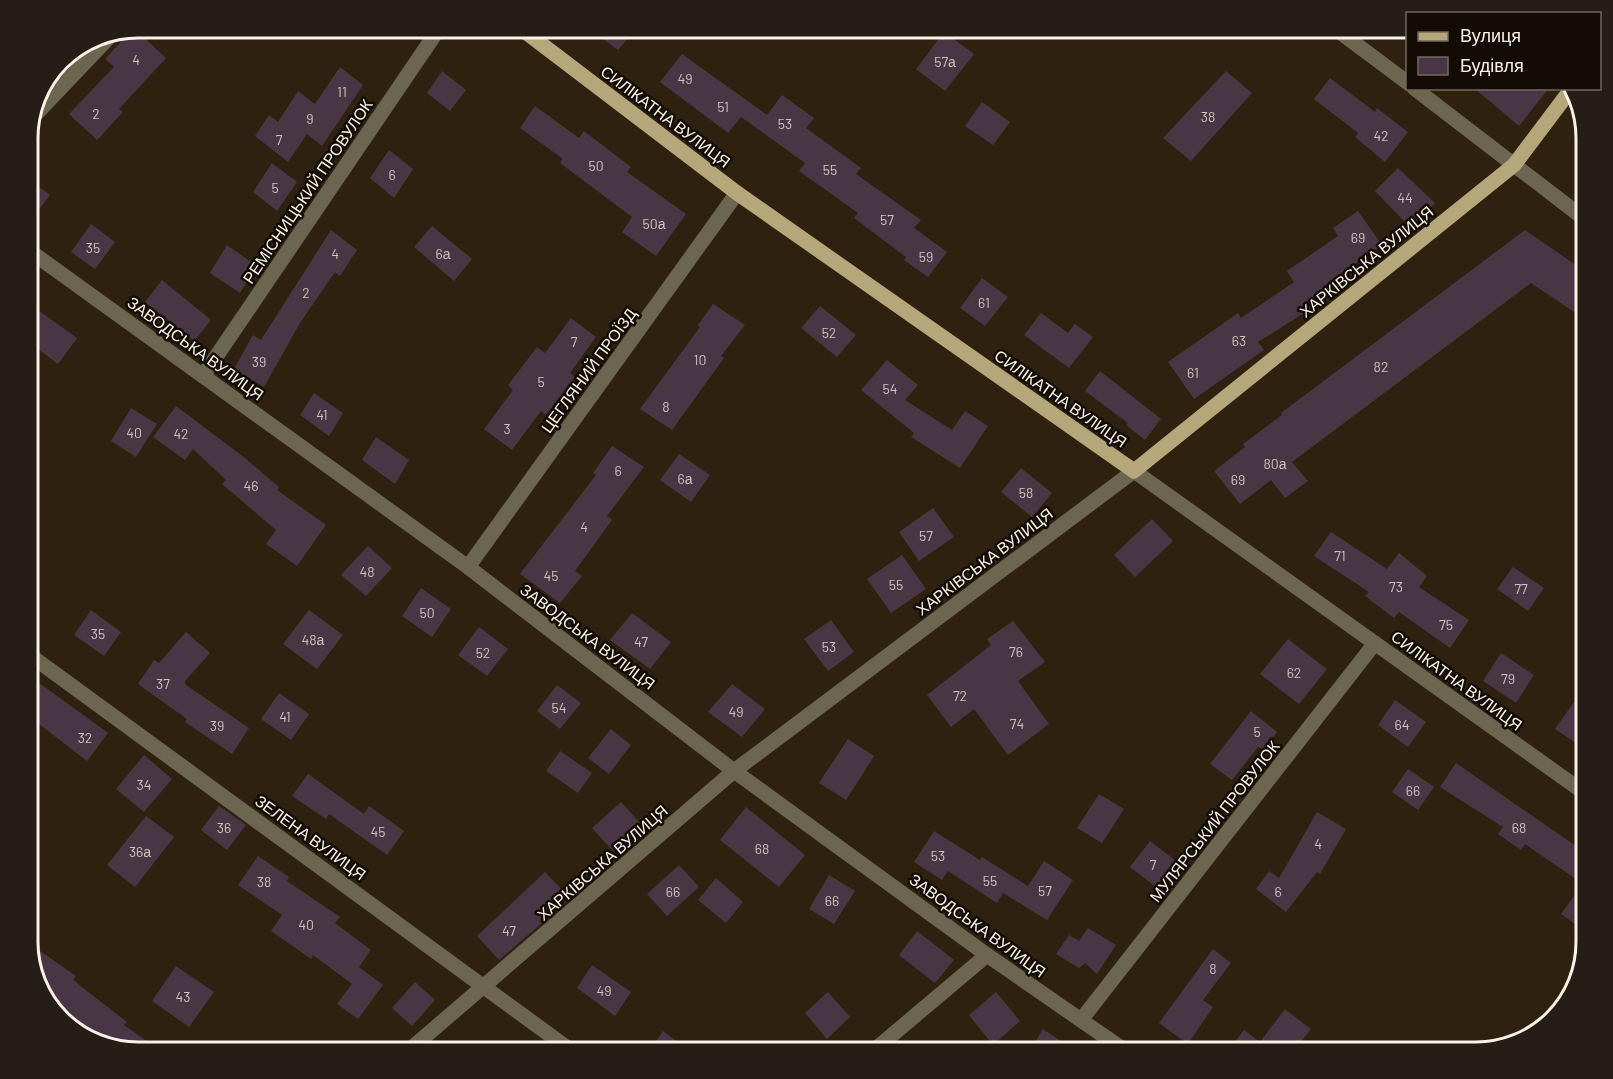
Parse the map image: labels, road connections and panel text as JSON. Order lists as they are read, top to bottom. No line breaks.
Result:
{"streets":{"main road":["СИЛІКАТНА ВУЛИЦЯ","ХАРКІВСЬКА ВУЛИЦЯ"],"street":["РЕМІСНИЦЬКИЙ ПРОВУЛОК","ЗАВОДСЬКА ВУЛИЦЯ","ЦЕГЛЯНИЙ ПРОЇЗД","МУЛЯРСЬКИЙ ПРОВУЛОК","ЗЕЛЕНА ВУЛИЦЯ"]},"crossings":[["СИЛІКАТНА ВУЛИЦЯ","ХАРКІВСЬКА ВУЛИЦЯ"],["СИЛІКАТНА ВУЛИЦЯ","ЦЕГЛЯНИЙ ПРОЇЗД"],["СИЛІКАТНА ВУЛИЦЯ","МУЛЯРСЬКИЙ ПРОВУЛОК"],["РЕМІСНИЦЬКИЙ ПРОВУЛОК","ЗАВОДСЬКА ВУЛИЦЯ"],["ХАРКІВСЬКА ВУЛИЦЯ","ЗАВОДСЬКА ВУЛИЦЯ"],["ХАРКІВСЬКА ВУЛИЦЯ","ЗЕЛЕНА ВУЛИЦЯ"],["ЗАВОДСЬКА ВУЛИЦЯ","ЦЕГЛЯНИЙ ПРОЇЗД"],["ЗАВОДСЬКА ВУЛИЦЯ","МУЛЯРСЬКИЙ ПРОВУЛОК"]],"house_numbers":["4","57а","49","11","51","2","38","9","53","42","7","50","55","6","5","44","57","50а","69","35","4","6а","59","2","61","52","63","7","10","39","82","61","5","54","8","41","3","40","42","80а","6","6а","69","46","58","4","57","71","48","45","55","73","77","50","75","35","48а","47","53","76","52","62","79","37","72","54","49","41","74","64","39","5","32","34","66","36","68","45","4","68","36а","53","7","55","38","57","66","6","66","40","47","8","49","43"],"legend":["Вулиця","Будівля"]}
